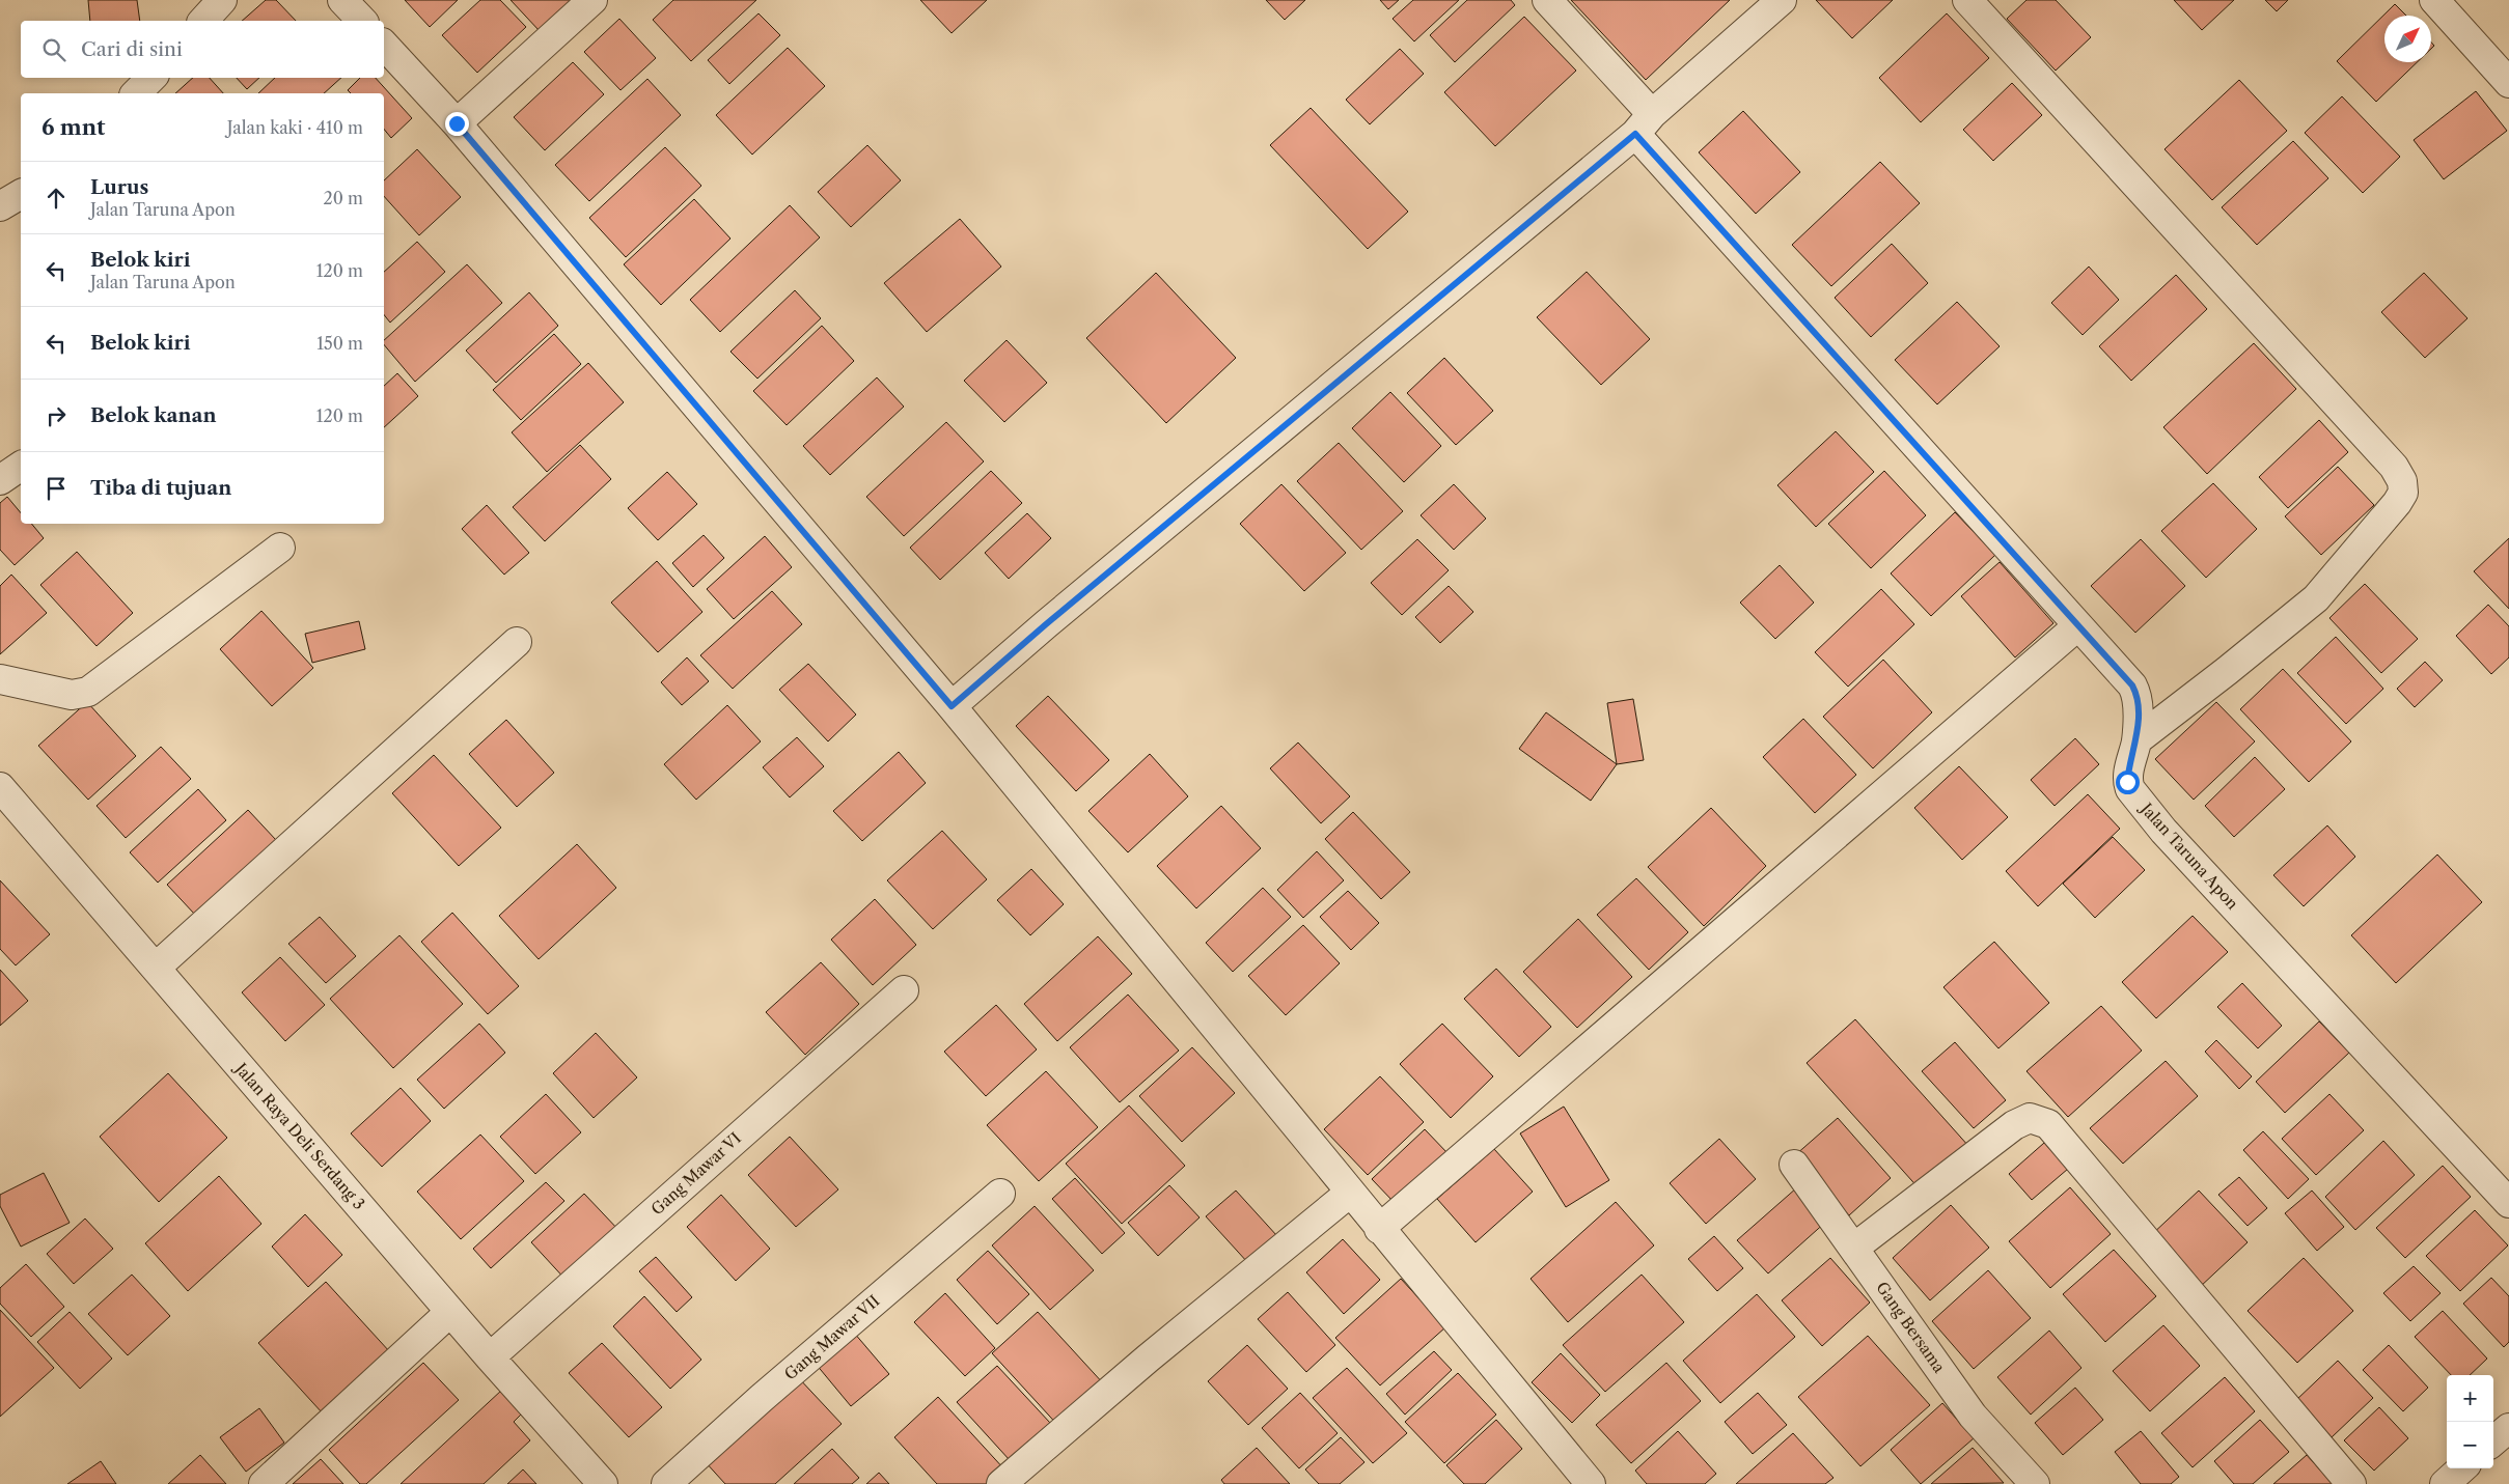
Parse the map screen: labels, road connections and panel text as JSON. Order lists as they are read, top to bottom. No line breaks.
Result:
{"streets":{"street":["Jalan Taruna Apon","Jalan Raya Deli Serdang 3","Gang Mawar VI","Gang Bersama","Gang Mawar VII"]},"crossings":[["Jalan Raya Deli Serdang 3","Gang Mawar VI"]],"north":"top right","page":{"search":"Cari di sini","heading":["6 mnt","Jalan kaki · 410 m"],"list":[["Lurus","Jalan Taruna Apon","20 m"],["Belok kiri","Jalan Taruna Apon","120 m"],["Belok kiri","150 m"],["Belok kanan","120 m"],"Tiba di tujuan"],"map_buttons":["+","−"]}}
